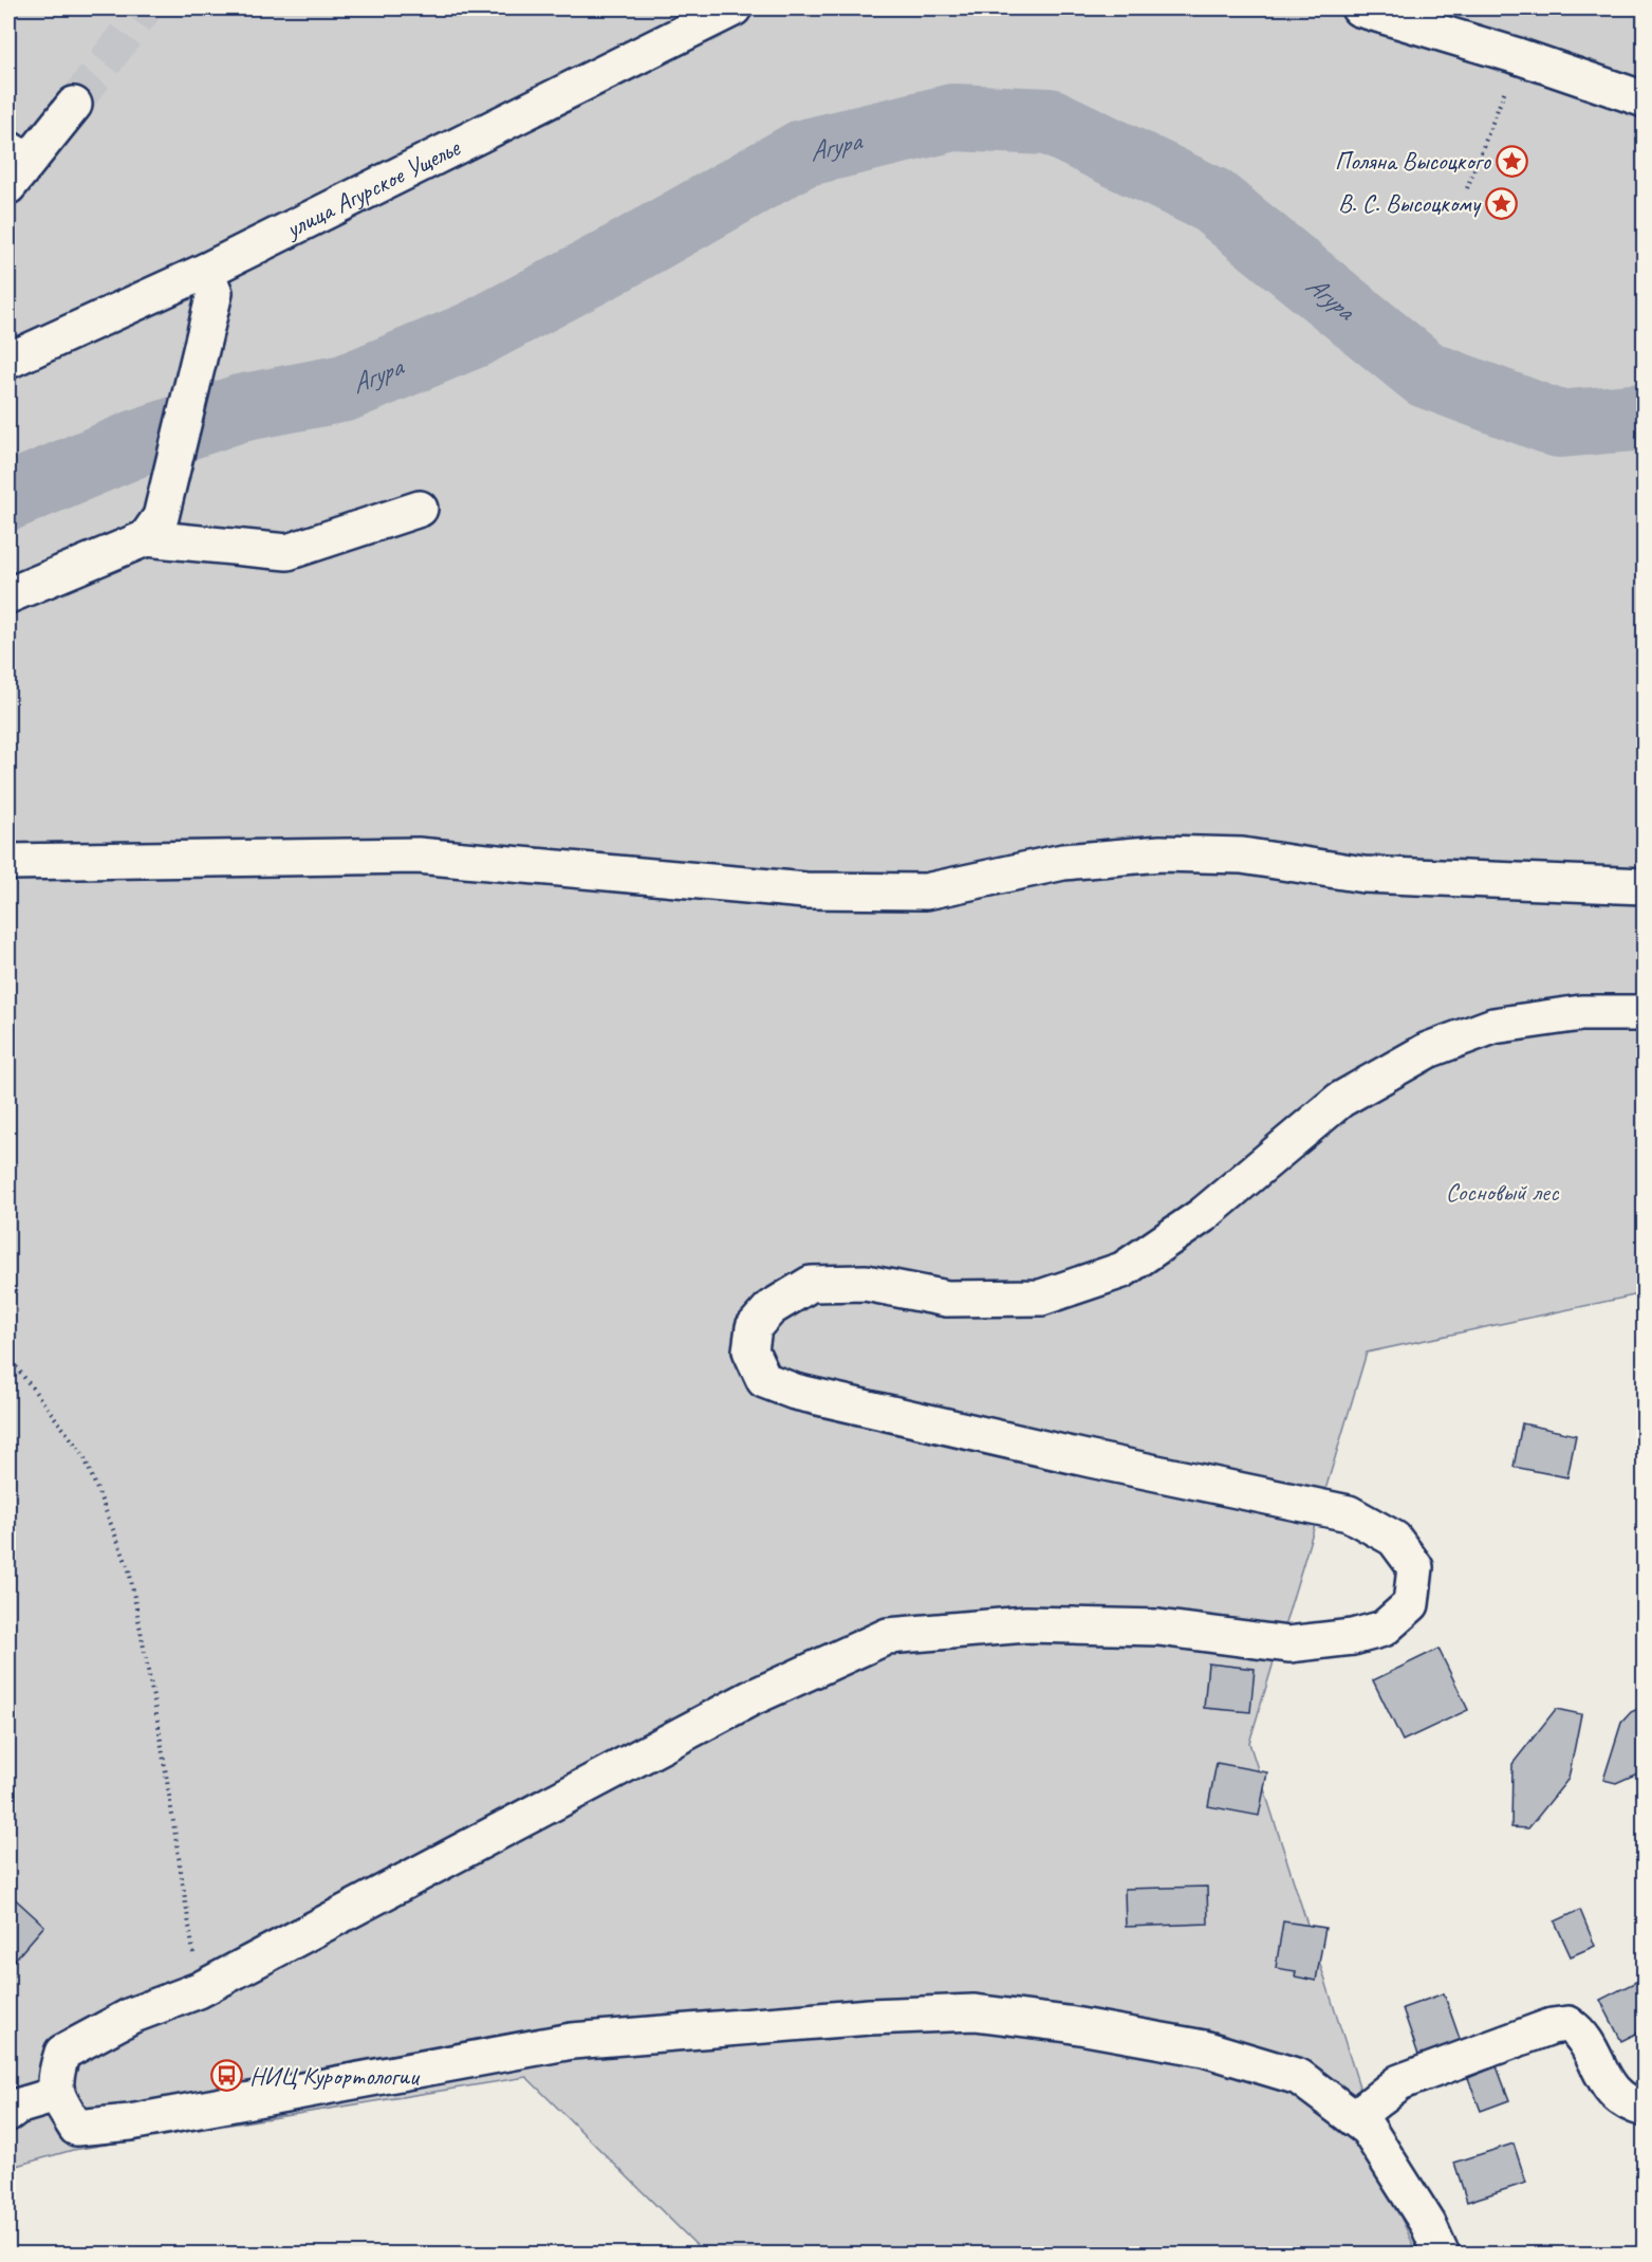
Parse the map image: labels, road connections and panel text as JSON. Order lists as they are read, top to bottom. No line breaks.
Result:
{"streets":{"main road":["улица Агурское Ущелье"]},"water":["Агура"],"parks":["Сосновый лес"],"places":{"place":["Поляна Высоцкого","В. С. Высоцкому"],"bus stop":["НИЦ Курортологии"]}}
